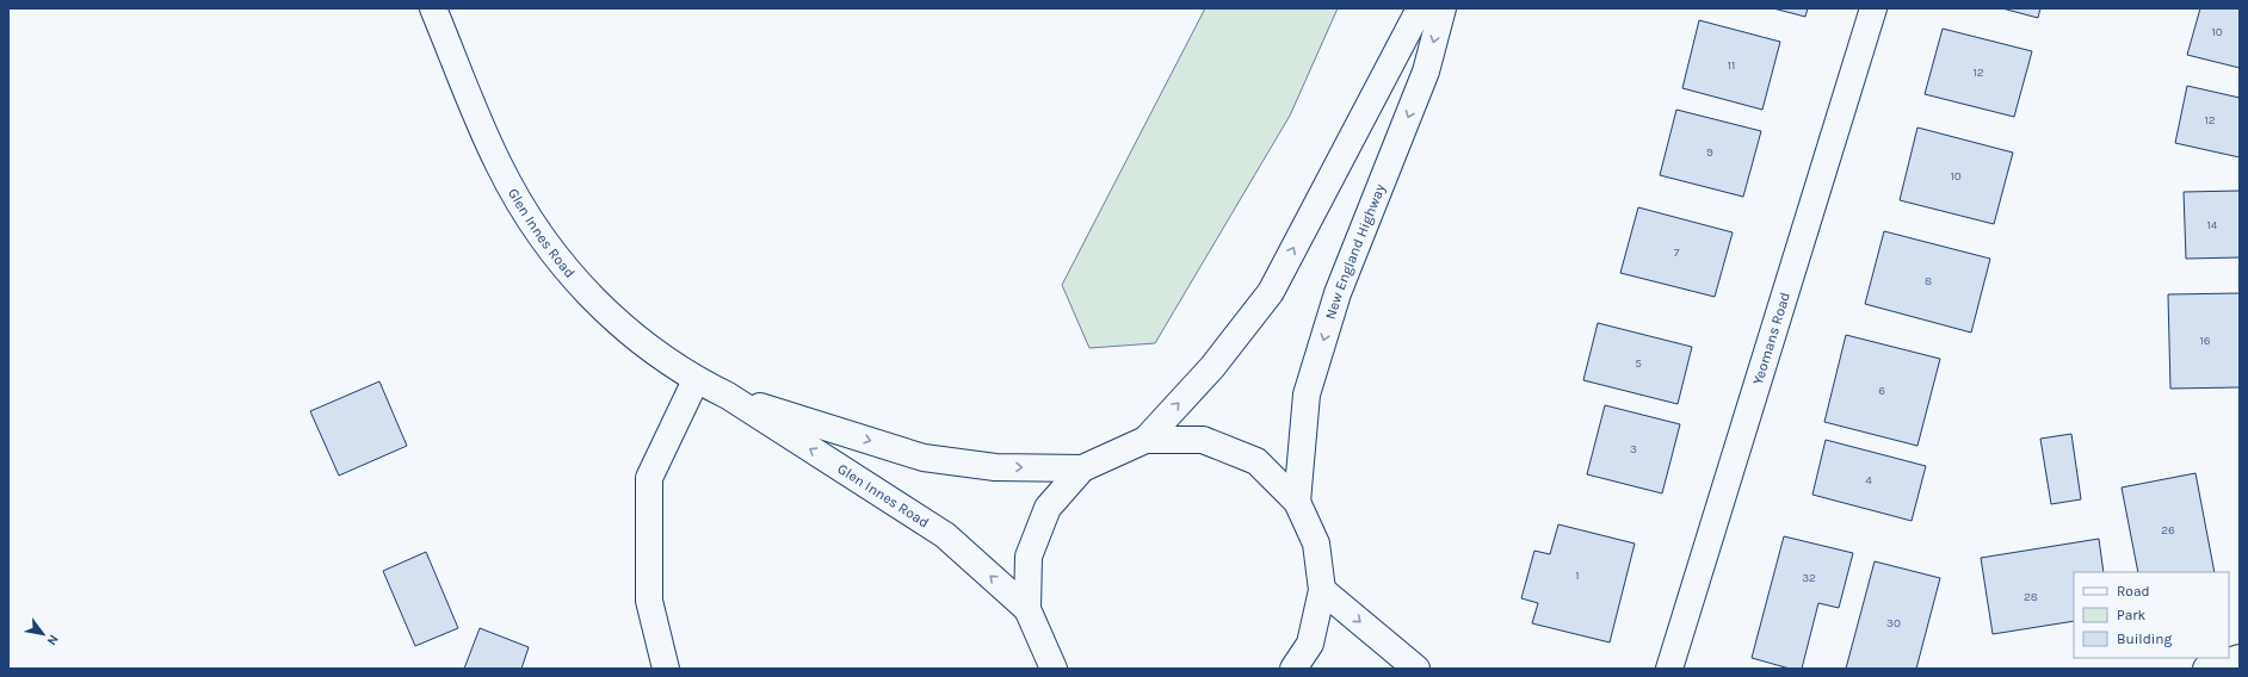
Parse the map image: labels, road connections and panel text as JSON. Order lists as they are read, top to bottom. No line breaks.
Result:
{"streets":{"main road":["Glen Innes Road","New England Highway","Yeomans Road"]},"house_numbers":["10","11","12","12","9","10","14","7","8","16","5","6","3","4","26","1","32","28","30"],"legend":["Road","Park","Building"],"north":"bottom right"}
